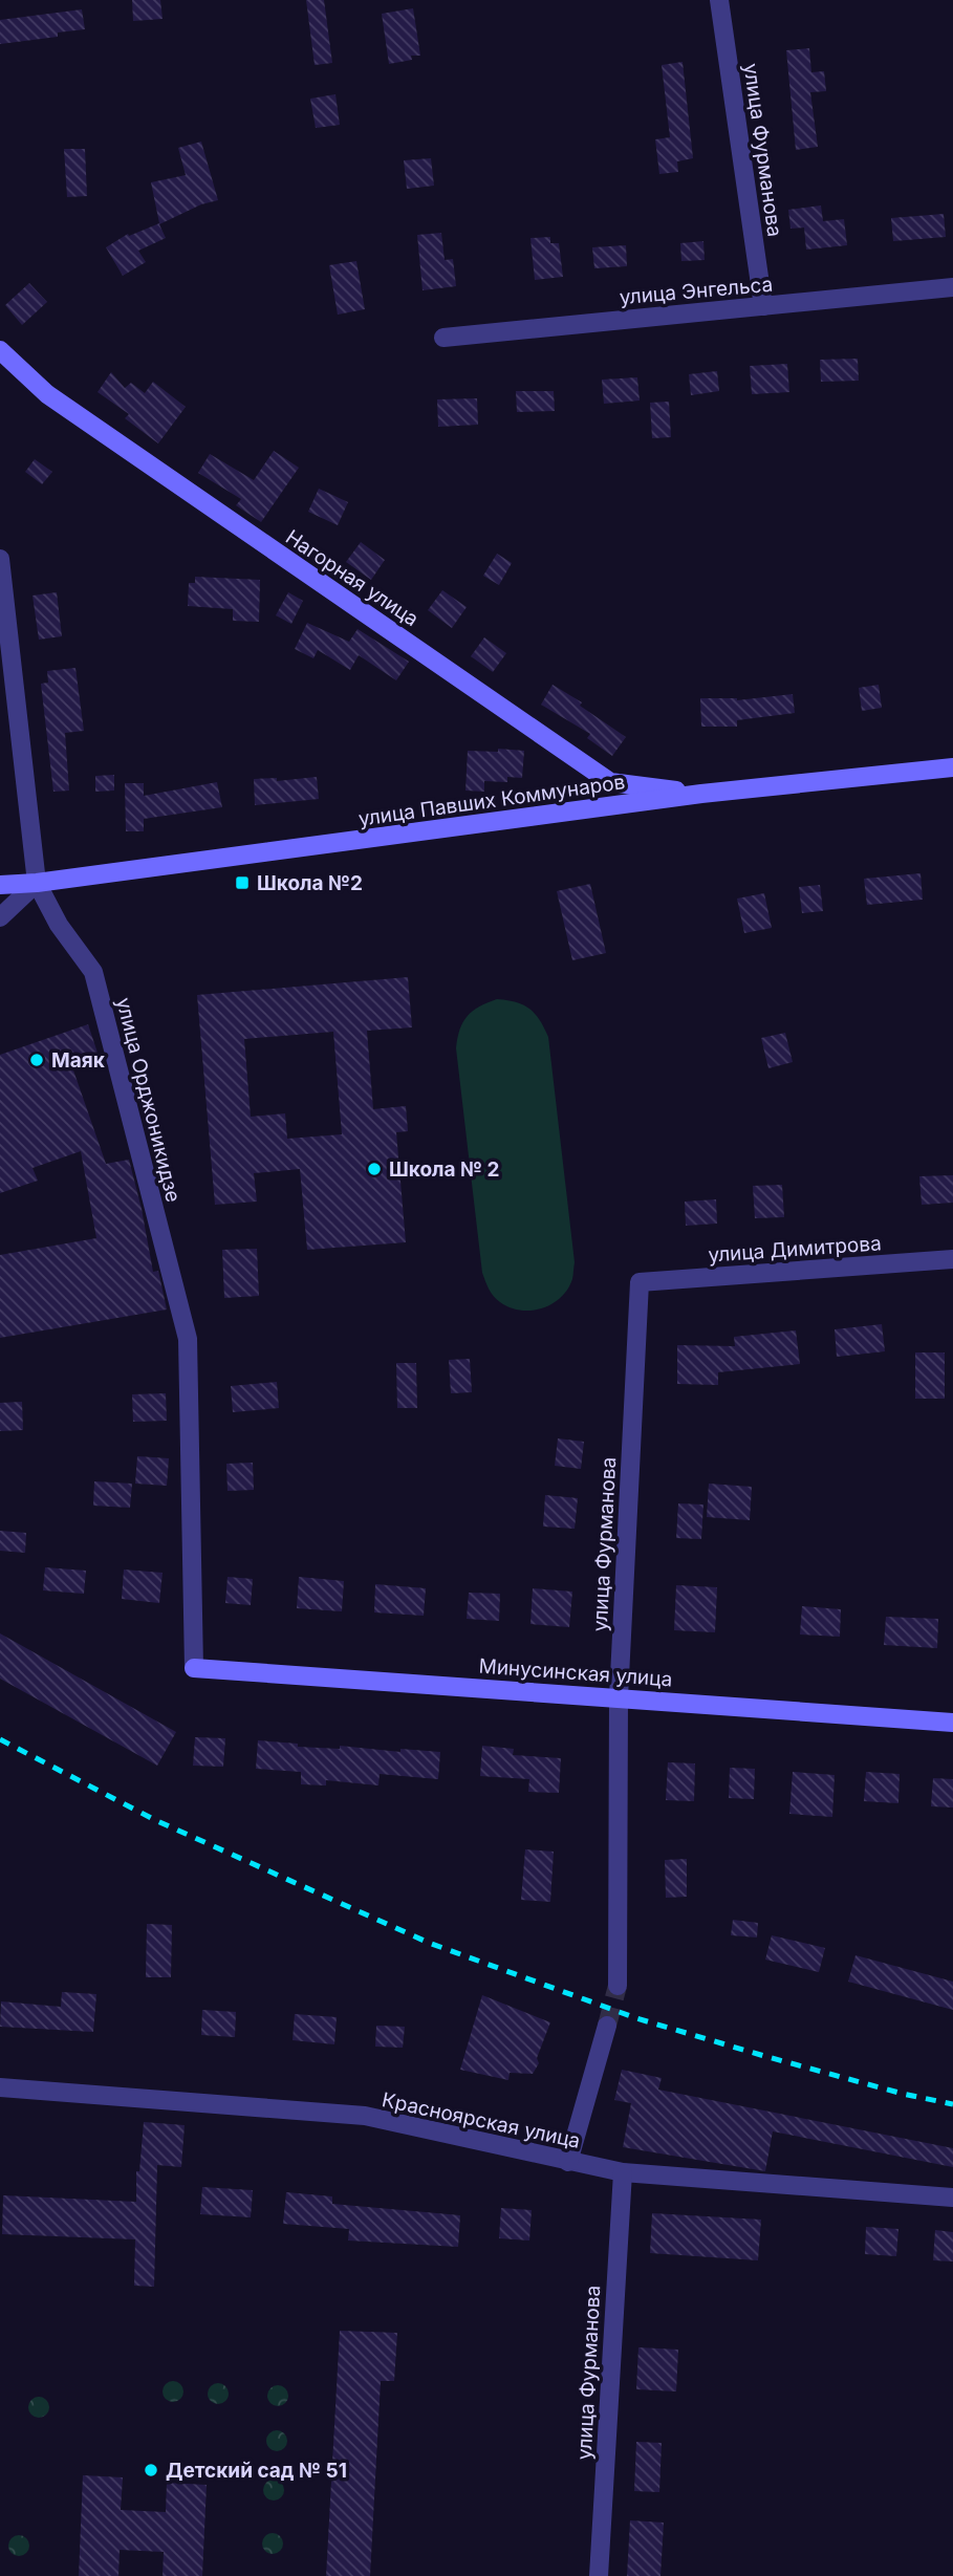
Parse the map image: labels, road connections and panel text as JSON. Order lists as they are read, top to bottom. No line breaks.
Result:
{"streets":{"street":["улица Фурманова","улица Энгельса","Нагорная улица","улица Павших Коммунаров","улица Орджоникидзе","улица Димитрова","Минусинская улица","Красноярская улица"]},"crossings":[["улица Фурманова","улица Энгельса"],["улица Фурманова","улица Димитрова"],["улица Фурманова","Минусинская улица"],["улица Фурманова","Красноярская улица"],["Нагорная улица","улица Павших Коммунаров"],["улица Павших Коммунаров","улица Орджоникидзе"],["улица Орджоникидзе","Минусинская улица"]],"places":{"transit":["Школа №2"],"other":["Маяк","Школа № 2","Детский сад № 51"]}}
